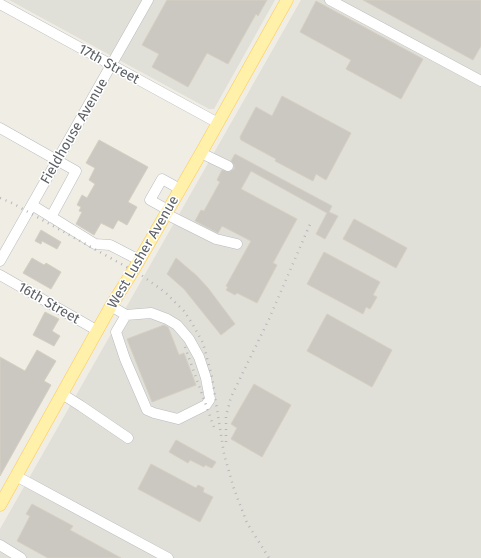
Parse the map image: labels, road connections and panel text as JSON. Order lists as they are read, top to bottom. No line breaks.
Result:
{"streets":{"main road":["West Lusher Avenue"],"street":["17th Street","Fieldhouse Avenue","16th Street"]},"crossings":[["17th Street","Fieldhouse Avenue"],["17th Street","West Lusher Avenue"],["West Lusher Avenue","16th Street"]]}
